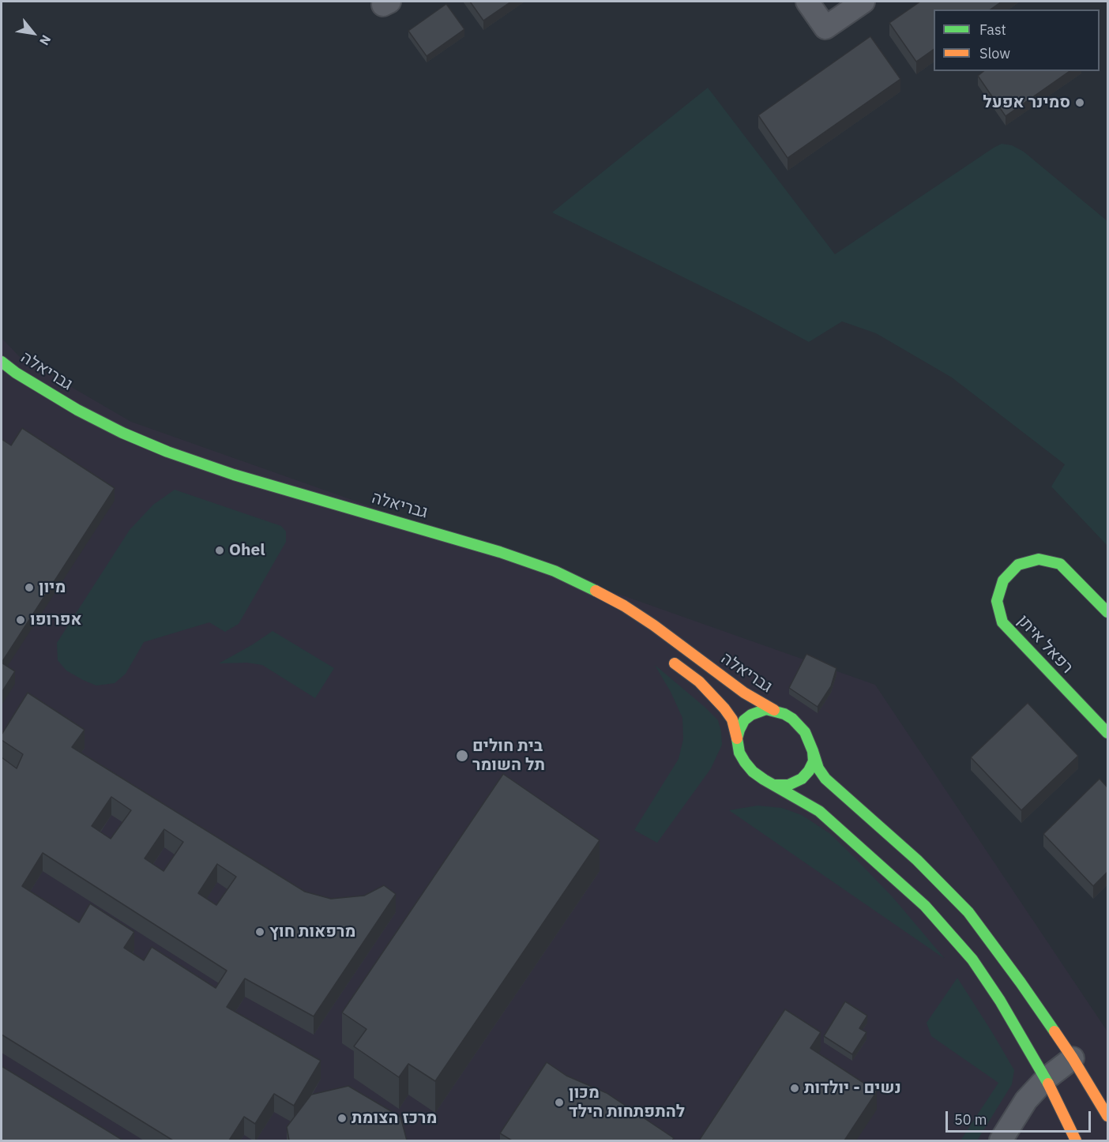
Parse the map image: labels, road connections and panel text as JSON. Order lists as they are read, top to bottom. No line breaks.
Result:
{"streets":{"street":["גבריאלה","רפאל איתן"]},"places":["סמינר אפעל","Ohel","מיון","אפרופו","בית חולים תל השומר","מרפאות חוץ","נשים - יולדות","מכון להתפתחות הילד","מרכז הצומת"],"legend":["Fast","Slow"],"scale_bar":"50 m","north":"bottom right"}
